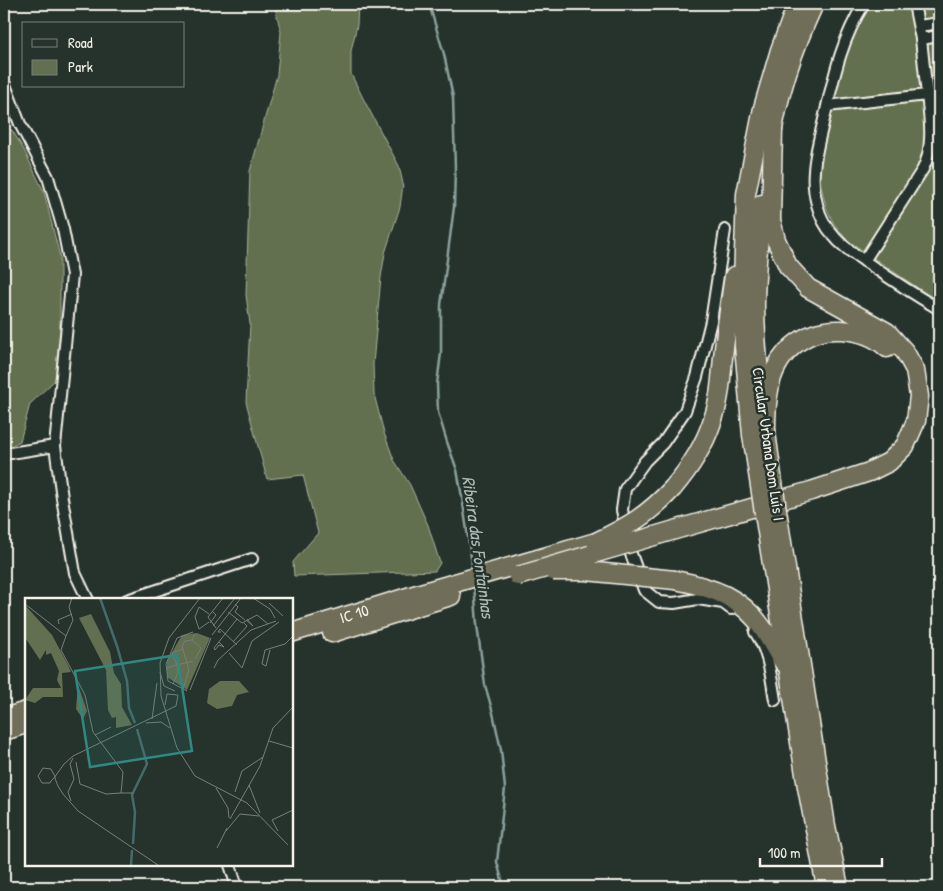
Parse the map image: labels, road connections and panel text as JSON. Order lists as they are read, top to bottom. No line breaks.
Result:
{"streets":{"highway":["Circular Urbana Dom Luís I","IC 10"]},"crossings":[["Circular Urbana Dom Luís I","IC 10"]],"water":["Ribeira das Fontainhas"],"legend":["Road","Park"],"scale_bar":"100 m"}
